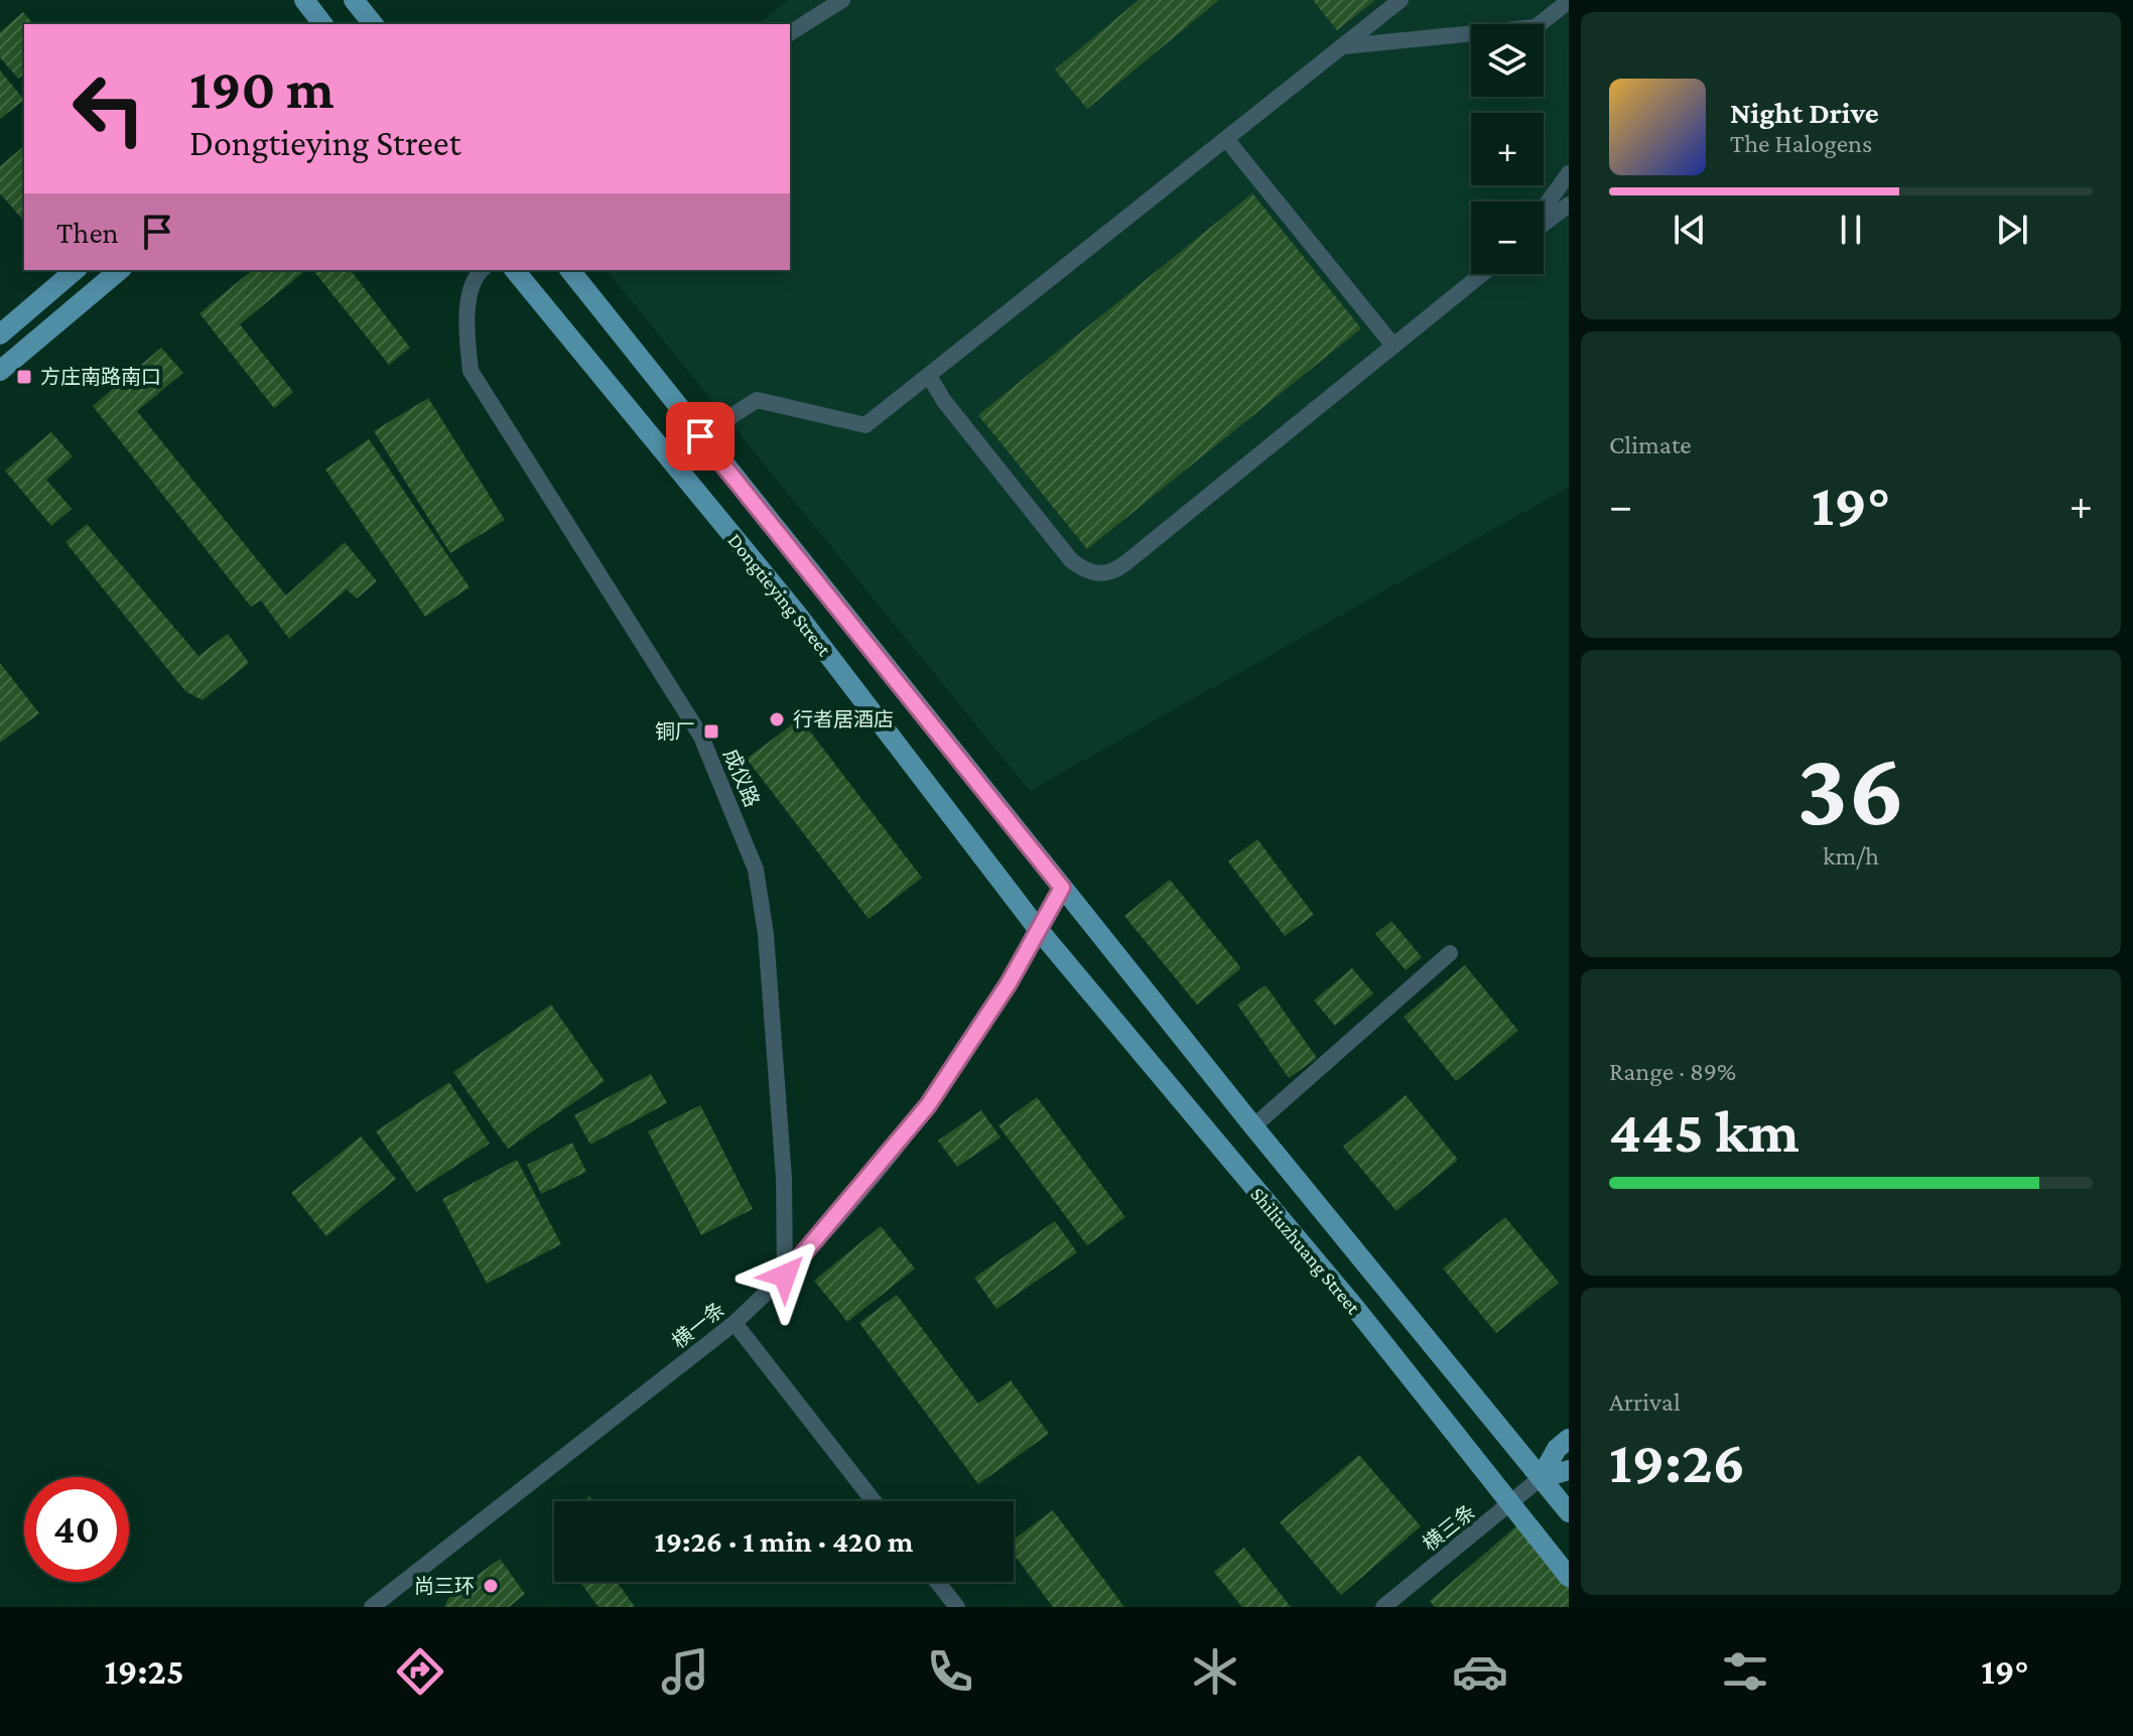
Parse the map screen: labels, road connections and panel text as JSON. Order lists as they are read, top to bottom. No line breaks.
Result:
{"streets":{"main road":["Dongtieying Street","Shiliuzhuang Street"],"street":["成仪路","横一条","横三条"]},"crossings":[["Dongtieying Street","Shiliuzhuang Street"],["Dongtieying Street","横一条"],["成仪路","横一条"],["Shiliuzhuang Street","横一条"],["Shiliuzhuang Street","横三条"]],"places":{"transit":["方庄南路南口","铜厂"],"other":["行者居酒店","尚三环"]},"page":{"map_buttons":["+","−"],"turn":["190 m","Dongtieying Street"],"song":["Night Drive","The Halogens"],"then":"Then","tile":["Climate",["36","km/h"],["Range · 89%","445 km"],["Arrival","19:26"]],"heat":["−","19°","+"],"limit":"40","trip":"19:26 · 1 min · 420 m","tabs":["19:25","19°"]}}
